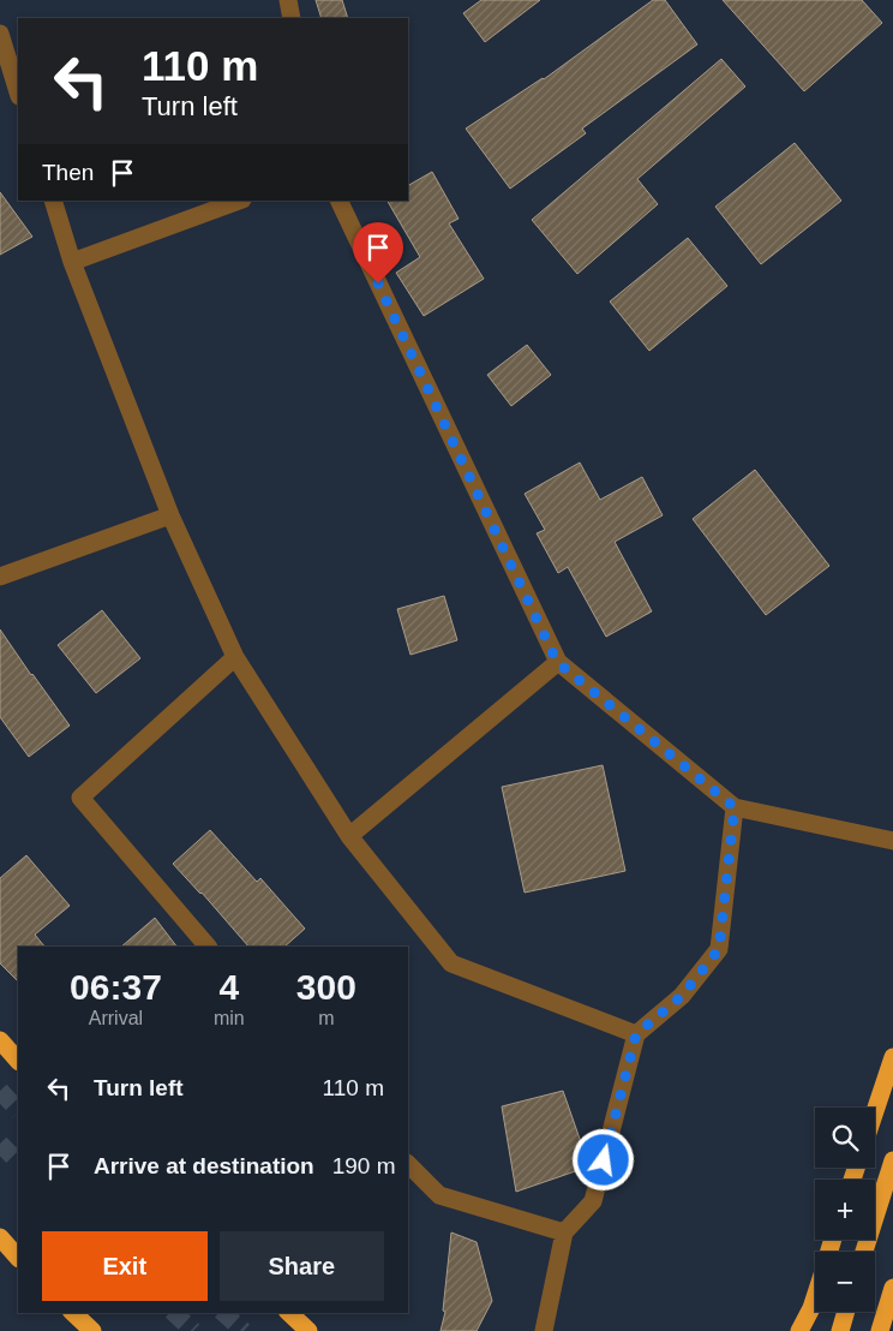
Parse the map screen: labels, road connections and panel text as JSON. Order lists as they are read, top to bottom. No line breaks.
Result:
{"page":{"turn":["110 m","Turn left"],"then":"Then","eta":["06:37","Arrival","4","min","300","m"],"list":[{"name":"Turn left","value":"110 m"},{"name":"Arrive at destination","value":"190 m"}],"map_buttons":["+","−"],"buttons":["Exit","Share"]}}
